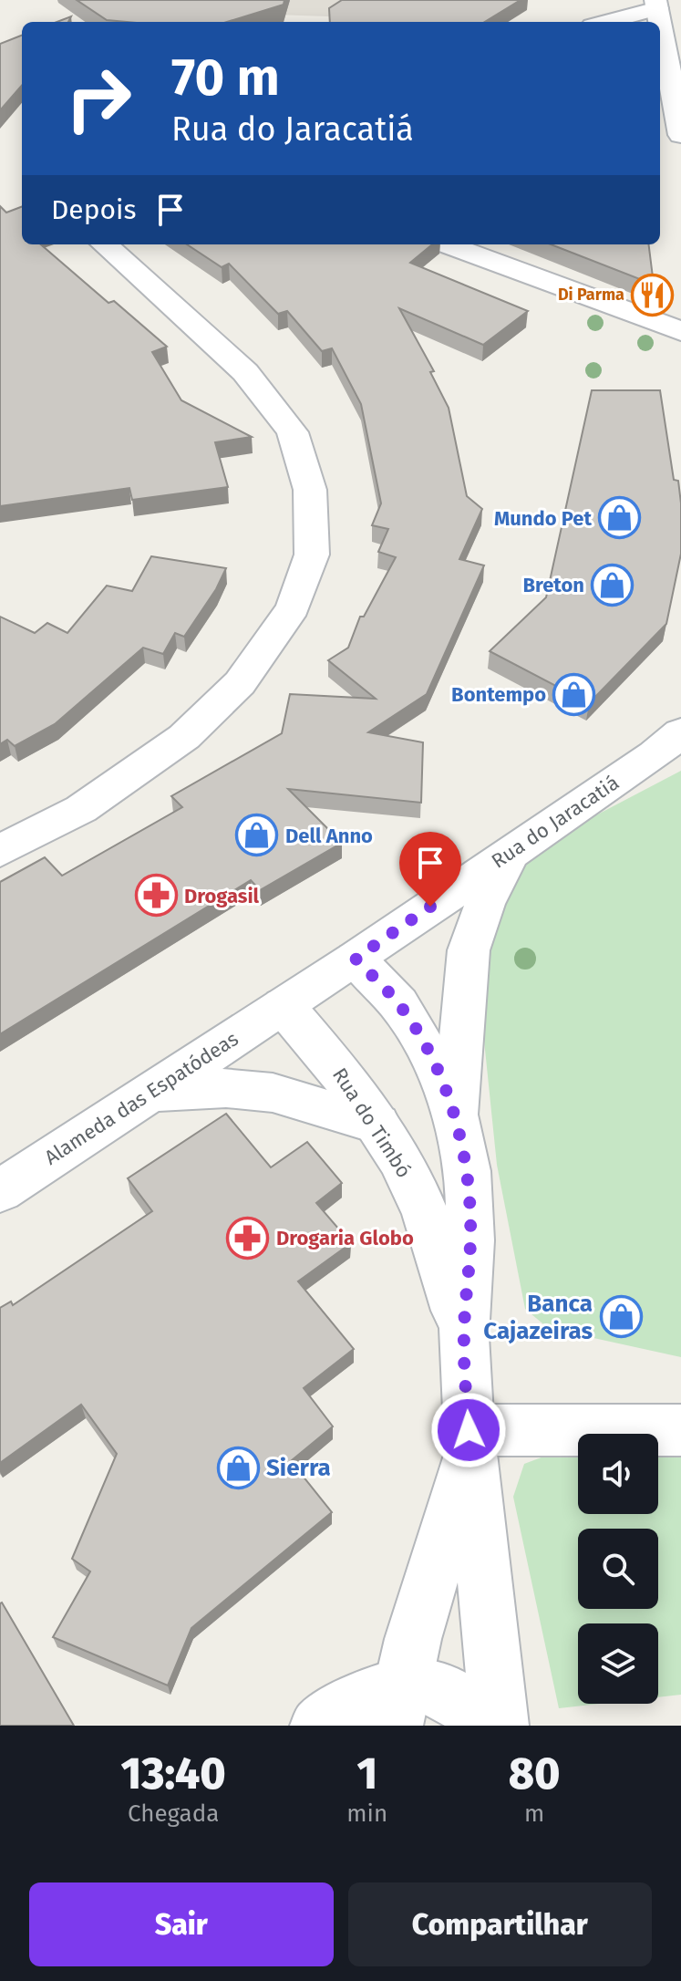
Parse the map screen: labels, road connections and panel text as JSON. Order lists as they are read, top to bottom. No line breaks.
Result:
{"streets":{"street":["Rua do Jaracatiá","Alameda das Espatódeas","Rua do Timbó"]},"crossings":[["Rua do Jaracatiá","Alameda das Espatódeas"],["Rua do Jaracatiá","Rua do Timbó"],["Alameda das Espatódeas","Rua do Timbó"]],"places":{"restaurant":["Di Parma"],"shop":["Mundo Pet","Breton","Bontempo","Dell Anno","Banca Cajazeiras","Sierra"],"pharmacy":["Drogasil","Drogaria Globo"]},"page":{"turn":["70 m","Rua do Jaracatiá"],"then":"Depois","eta":["13:40","Chegada","1","min","80","m"],"buttons":["Sair","Compartilhar"]}}
